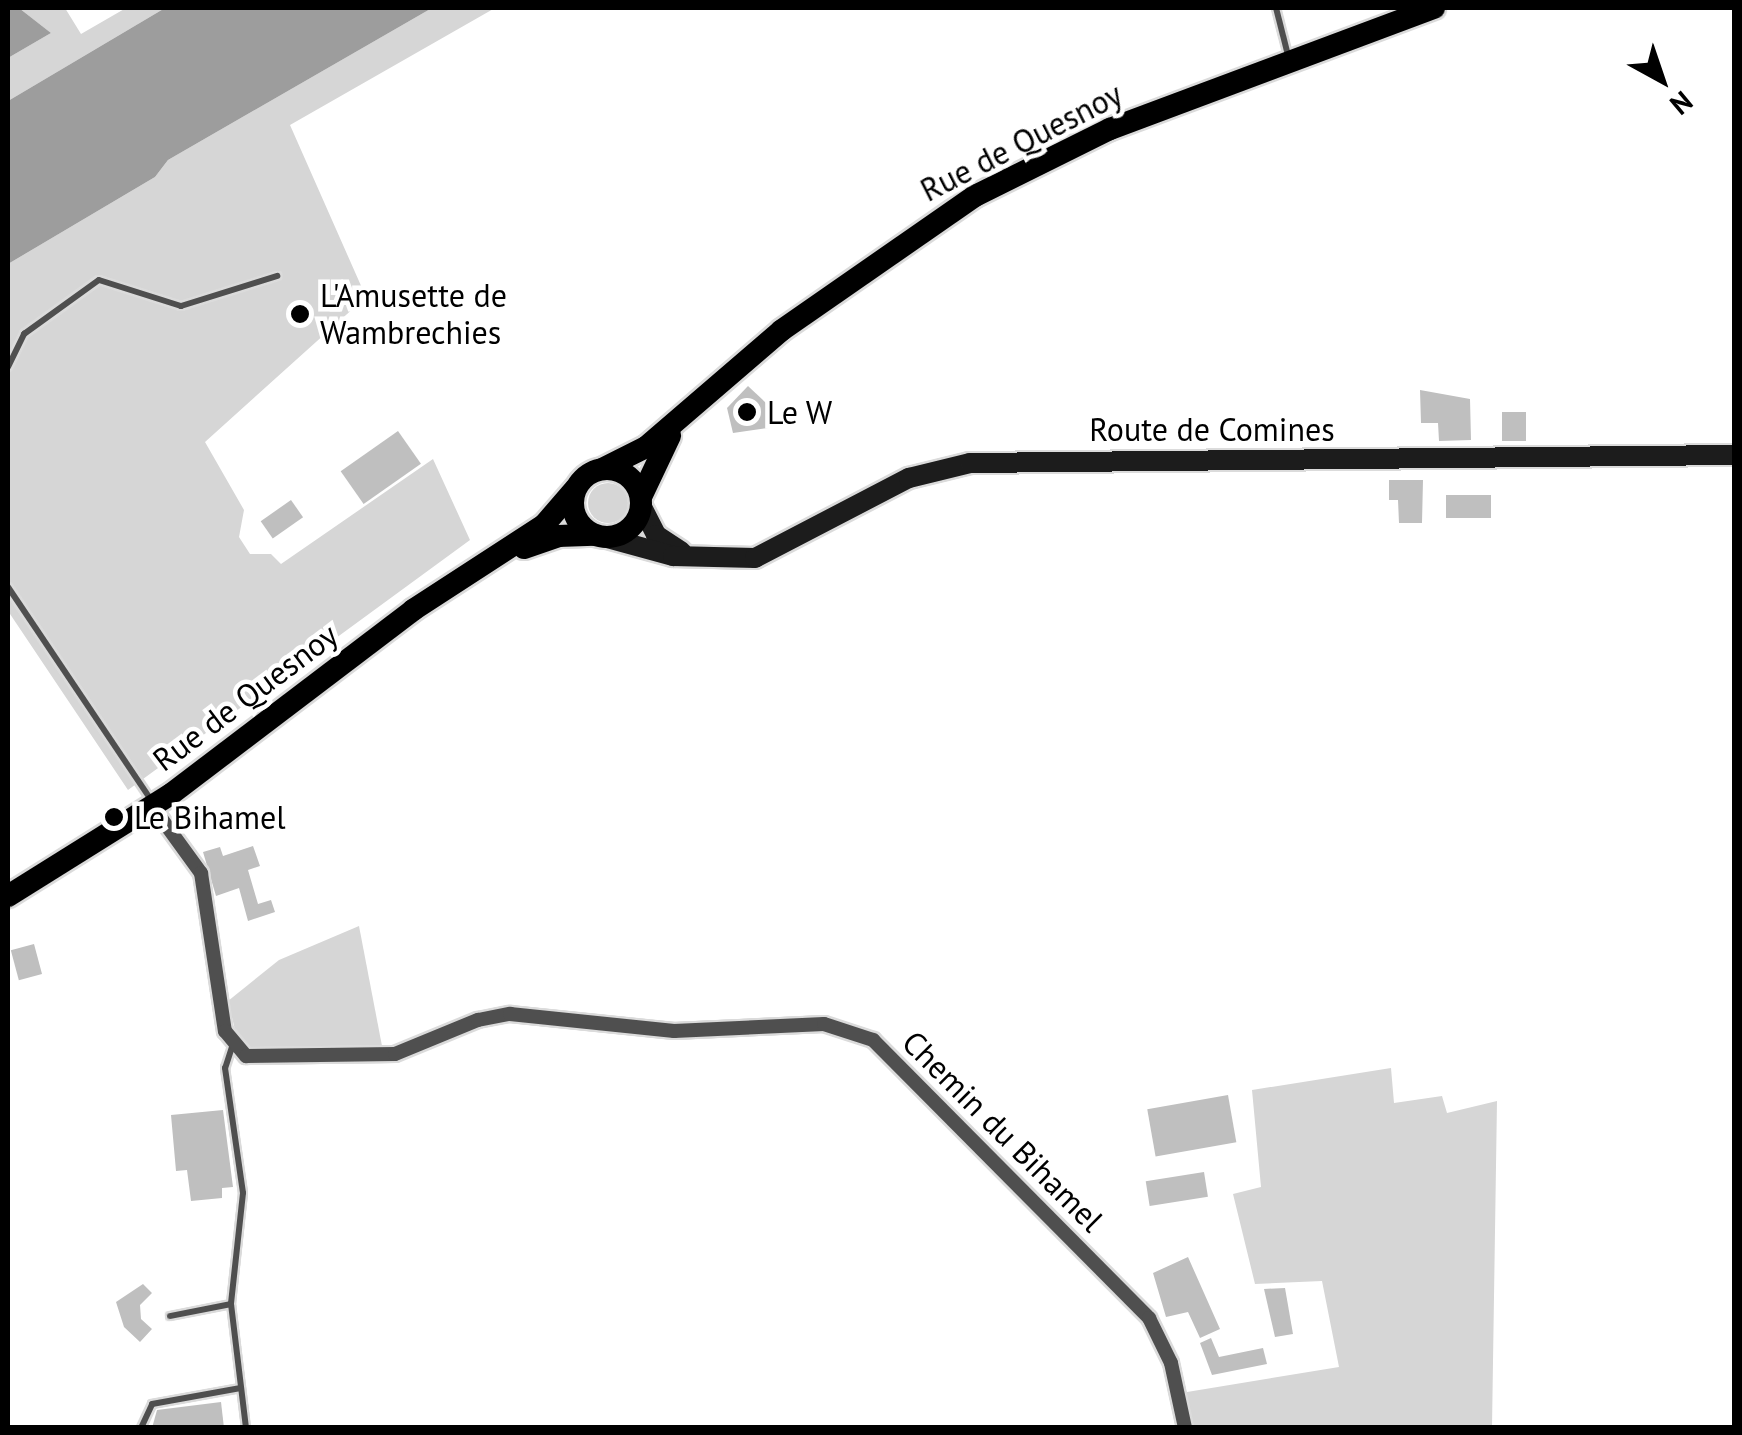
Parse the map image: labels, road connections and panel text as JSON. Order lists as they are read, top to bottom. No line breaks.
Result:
{"streets":{"main road":["Rue de Quesnoy"],"street":["Route de Comines","Chemin du Bihamel"]},"crossings":[["Rue de Quesnoy","Route de Comines"]],"places":["L'Amusette de Wambrechies","Le W","Le Bihamel"],"north":"bottom right"}
